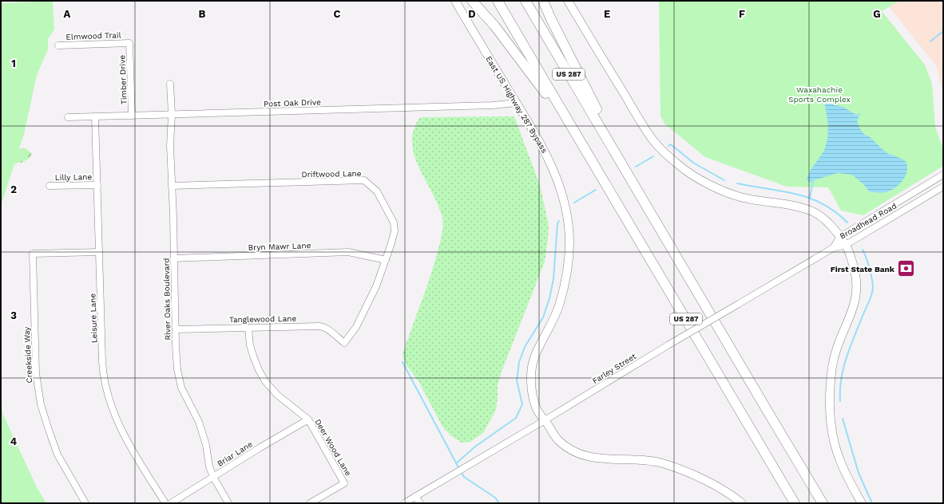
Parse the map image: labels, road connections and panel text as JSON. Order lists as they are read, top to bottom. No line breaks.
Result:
{"streets":{"highway":["US 287"],"main road":["East US Highway 287 Bypass"],"street":["Elmwood Trail","Timber Drive","Post Oak Drive","Driftwood Lane","Lilly Lane","Broadhead Road","Bryn Mawr Lane","River Oaks Boulevard","Leisure Lane","Tanglewood Lane","Creekside Way","Farley Street","Deer Wood Lane","Briar Lane"]},"crossings":[["Elmwood Trail","Timber Drive"],["Timber Drive","Post Oak Drive"],["Post Oak Drive","East US Highway 287 Bypass"],["Post Oak Drive","River Oaks Boulevard"],["Post Oak Drive","Leisure Lane"],["East US Highway 287 Bypass","Farley Street"],["Driftwood Lane","Bryn Mawr Lane"],["Driftwood Lane","River Oaks Boulevard"],["Driftwood Lane","Tanglewood Lane"],["Lilly Lane","Leisure Lane"],["Broadhead Road","Farley Street"],["Bryn Mawr Lane","River Oaks Boulevard"],["River Oaks Boulevard","Tanglewood Lane"],["River Oaks Boulevard","Briar Lane"],["Leisure Lane","Creekside Way"],["Tanglewood Lane","Deer Wood Lane"],["Deer Wood Lane","Briar Lane"]],"parks":["Waxahachie Sports Complex"],"places":{"bank":["First State Bank"]},"grid":{"columns":["A","B","C","D","E","F","G"],"rows":["1","2","3","4"]}}
